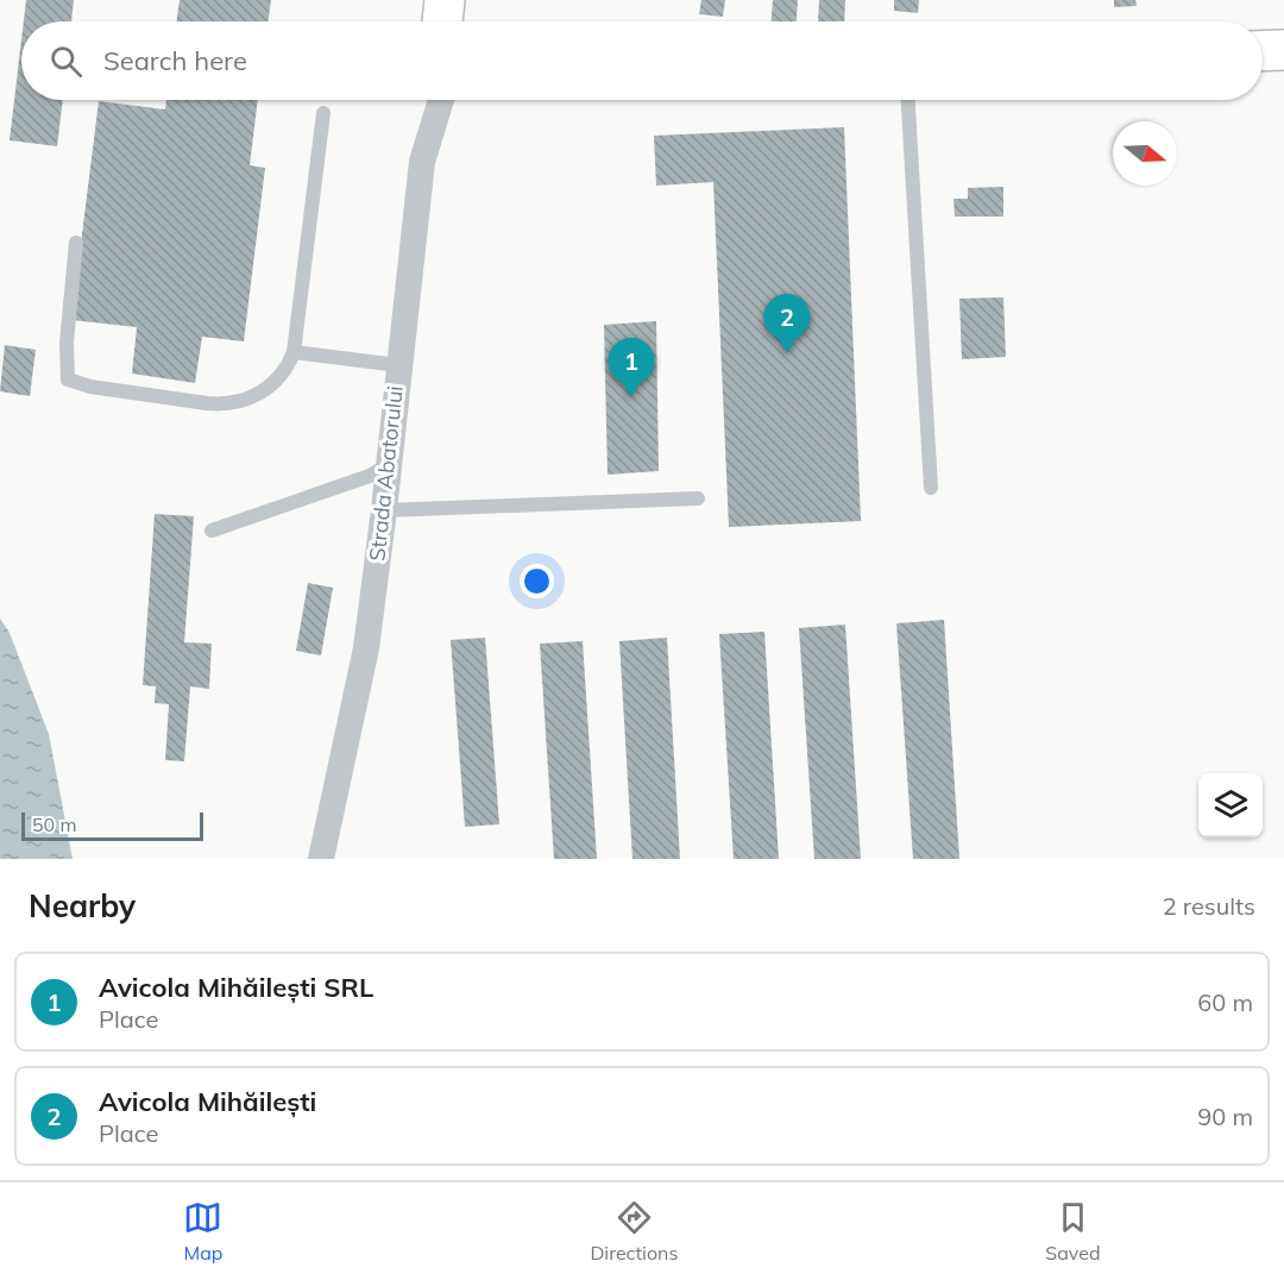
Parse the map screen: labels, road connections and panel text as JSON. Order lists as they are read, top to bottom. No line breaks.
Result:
{"streets":{"street":["Strada Abatorului"]},"scale_bar":"50 m","north":"right","page":{"search":"Search here","pins":["2","1"],"scale":"50 m","heading":["Nearby","2 results"],"list":[{"mark":"1","name":"Avicola Mihăilești SRL","note":"Place","value":"60 m"},{"mark":"2","name":"Avicola Mihăilești","note":"Place","value":"90 m"}],"nav":["Map","Directions","Saved"]}}
